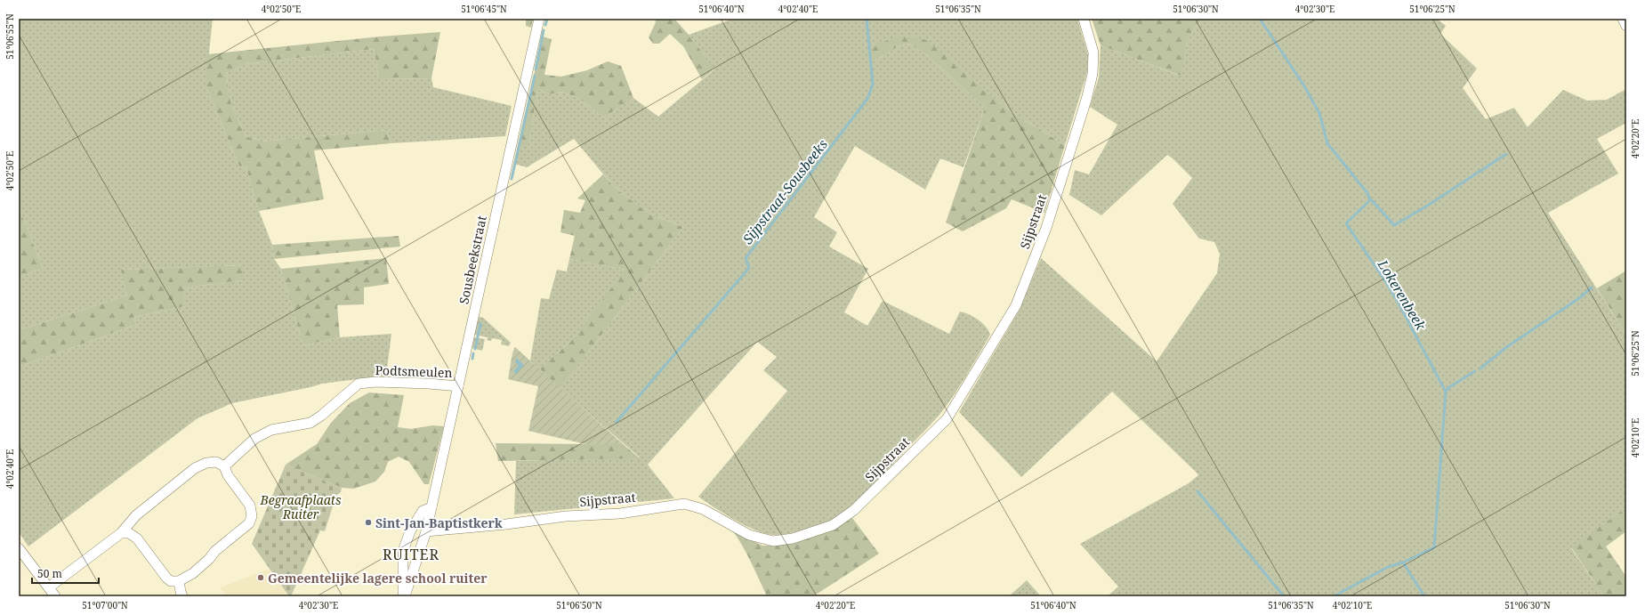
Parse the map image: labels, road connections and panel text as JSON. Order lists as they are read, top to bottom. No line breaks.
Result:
{"streets":{"street":["Sijpstraat","Sousbeekstraat","Podtsmeulen"]},"crossings":[["Sijpstraat","Sousbeekstraat"],["Sousbeekstraat","Podtsmeulen"]],"districts":["RUITER"],"water":["Sijpstraat-Sousbeeks","Lokerenbeek"],"parks":["Begraafplaats Ruiter"],"places":["Sint-Jan-Baptistkerk","Gemeentelijke lagere school ruiter"],"scale_bar":"50 m","coordinates":["4°02'50\"E","51°06'45\"N","51°06'40\"N","4°02'40\"E","51°06'35\"N","51°06'30\"N","4°02'30\"E","51°06'25\"N","51°06'55\"N","4°02'20\"E","4°02'10\"E","51°07'00\"N","51°06'50\"N"]}
